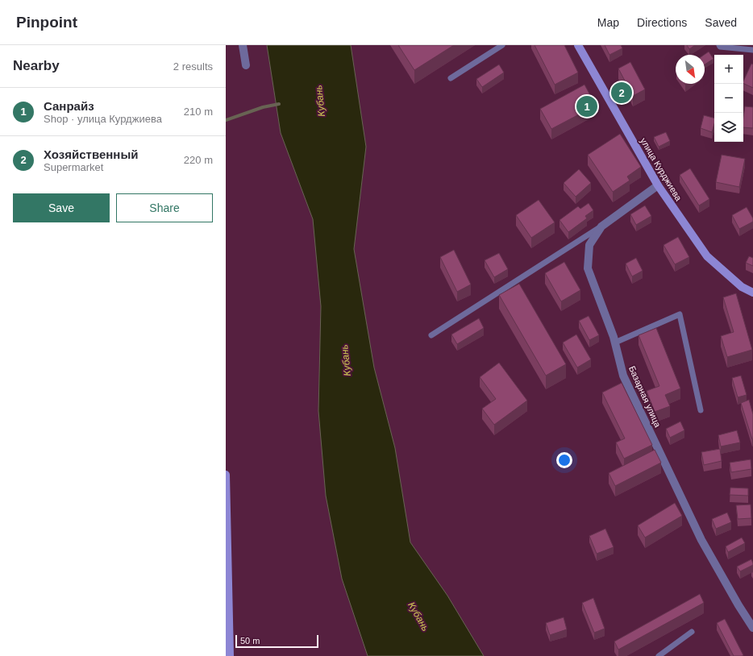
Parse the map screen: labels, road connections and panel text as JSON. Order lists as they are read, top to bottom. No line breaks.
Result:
{"streets":{"street":["улица Курджиева","Базарная улица"]},"crossings":[["улица Курджиева","Базарная улица"]],"water":["Кубань"],"scale_bar":"50 m","north":"bottom right","page":{"header":"Pinpoint","nav":["Map","Directions","Saved"],"heading":["Nearby","2 results"],"map_buttons":["+","−"],"pins":["2","1"],"list":[{"mark":"1","name":"Санрайз","note":"Shop · улица Курджиева","value":"210 m"},{"mark":"2","name":"Хозяйственный","note":"Supermarket","value":"220 m"}],"buttons":["Save","Share"],"scale":"50 m"}}
